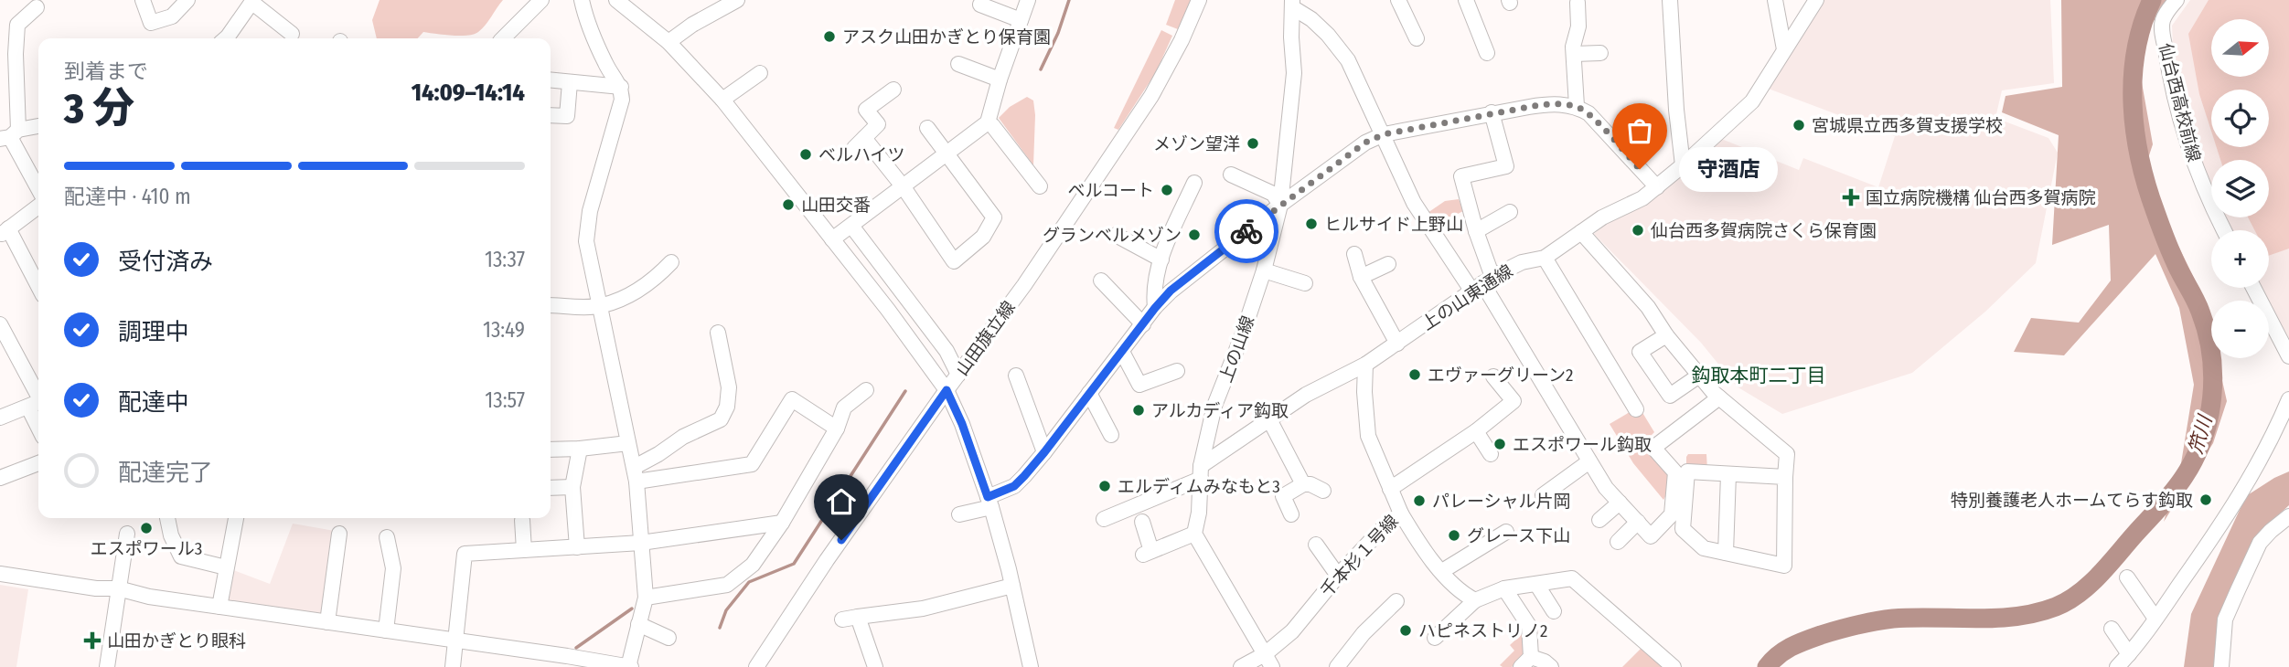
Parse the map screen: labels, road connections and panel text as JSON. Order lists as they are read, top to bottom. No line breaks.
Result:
{"streets":{"street":["仙台西高校前線","上の山東通線","山田旗立線","上の山線","千本杉１号線"]},"crossings":[["上の山東通線","上の山線"],["上の山東通線","千本杉１号線"]],"districts":["鈎取本町二丁目"],"water":["笊川"],"places":{"other":["アスク山田かぎとり保育園","宮城県立西多賀支援学校","メゾン望洋","ベルハイツ","守酒店","ベルコート","山田交番","ヒルサイド上野山","仙台西多賀病院さくら保育園","グランベルメゾン","エヴァーグリーン2","アルカディア鈎取","エスポワール鈎取","エルディムみなもと3","特別養護老人ホームてらす鈎取","パレーシャル片岡","エスポワール3","グレース下山","ハピネストリノ2"],"health":["国立病院機構 仙台西多賀病院","山田かぎとり眼科"]},"north":"right","page":{"map_buttons":["+","−"],"heading":["3 分","到着まで","14:09–14:14"],"bubble":"守酒店","bar":"配達中 · 410 m","list":[["受付済み","13:37"],["調理中","13:49"],["配達中","13:57"],"配達完了"]}}
